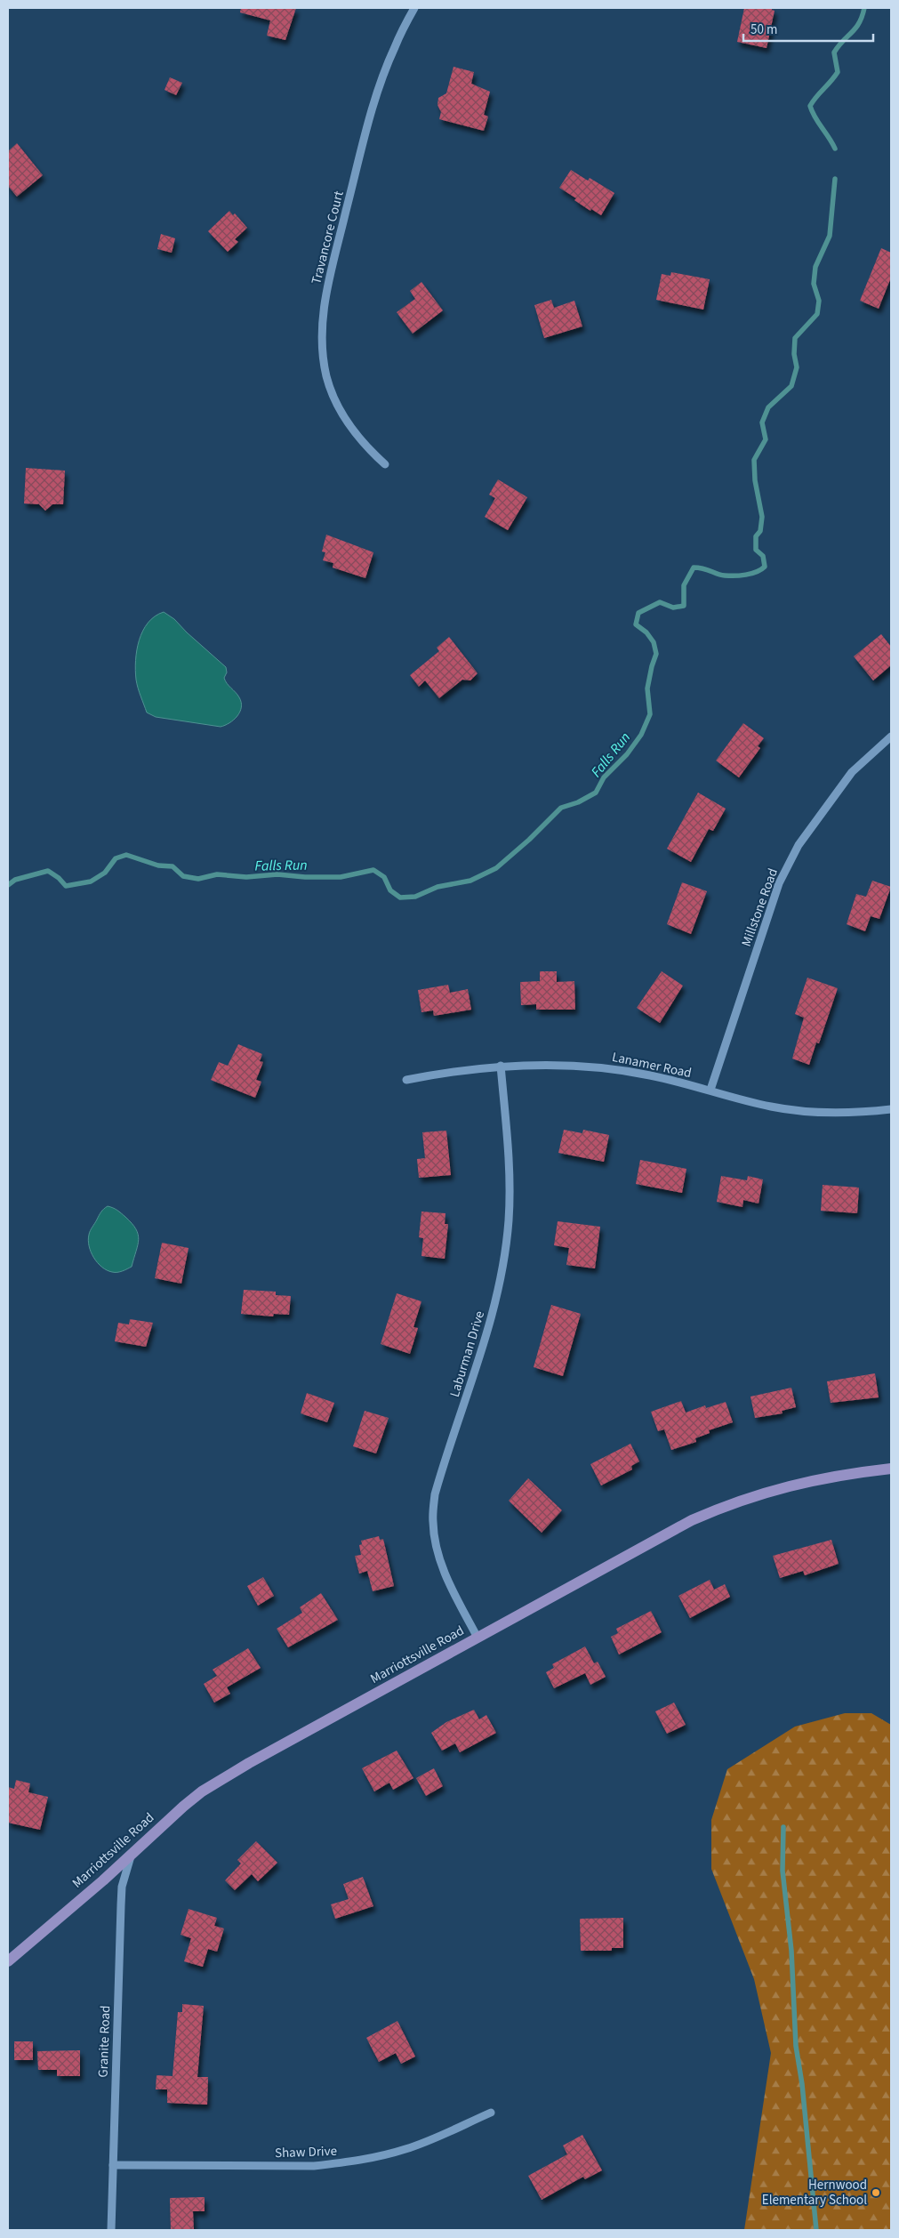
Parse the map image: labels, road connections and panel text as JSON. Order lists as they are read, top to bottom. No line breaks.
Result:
{"streets":{"main road":["Marriottsville Road"],"street":["Travancore Court","Millstone Road","Lanamer Road","Laburman Drive","Granite Road","Shaw Drive"]},"crossings":[["Millstone Road","Lanamer Road"],["Lanamer Road","Laburman Drive"],["Laburman Drive","Marriottsville Road"],["Marriottsville Road","Granite Road"],["Granite Road","Shaw Drive"]],"water":["Falls Run"],"places":["Hernwood Elementary School"],"scale_bar":"50 m"}
